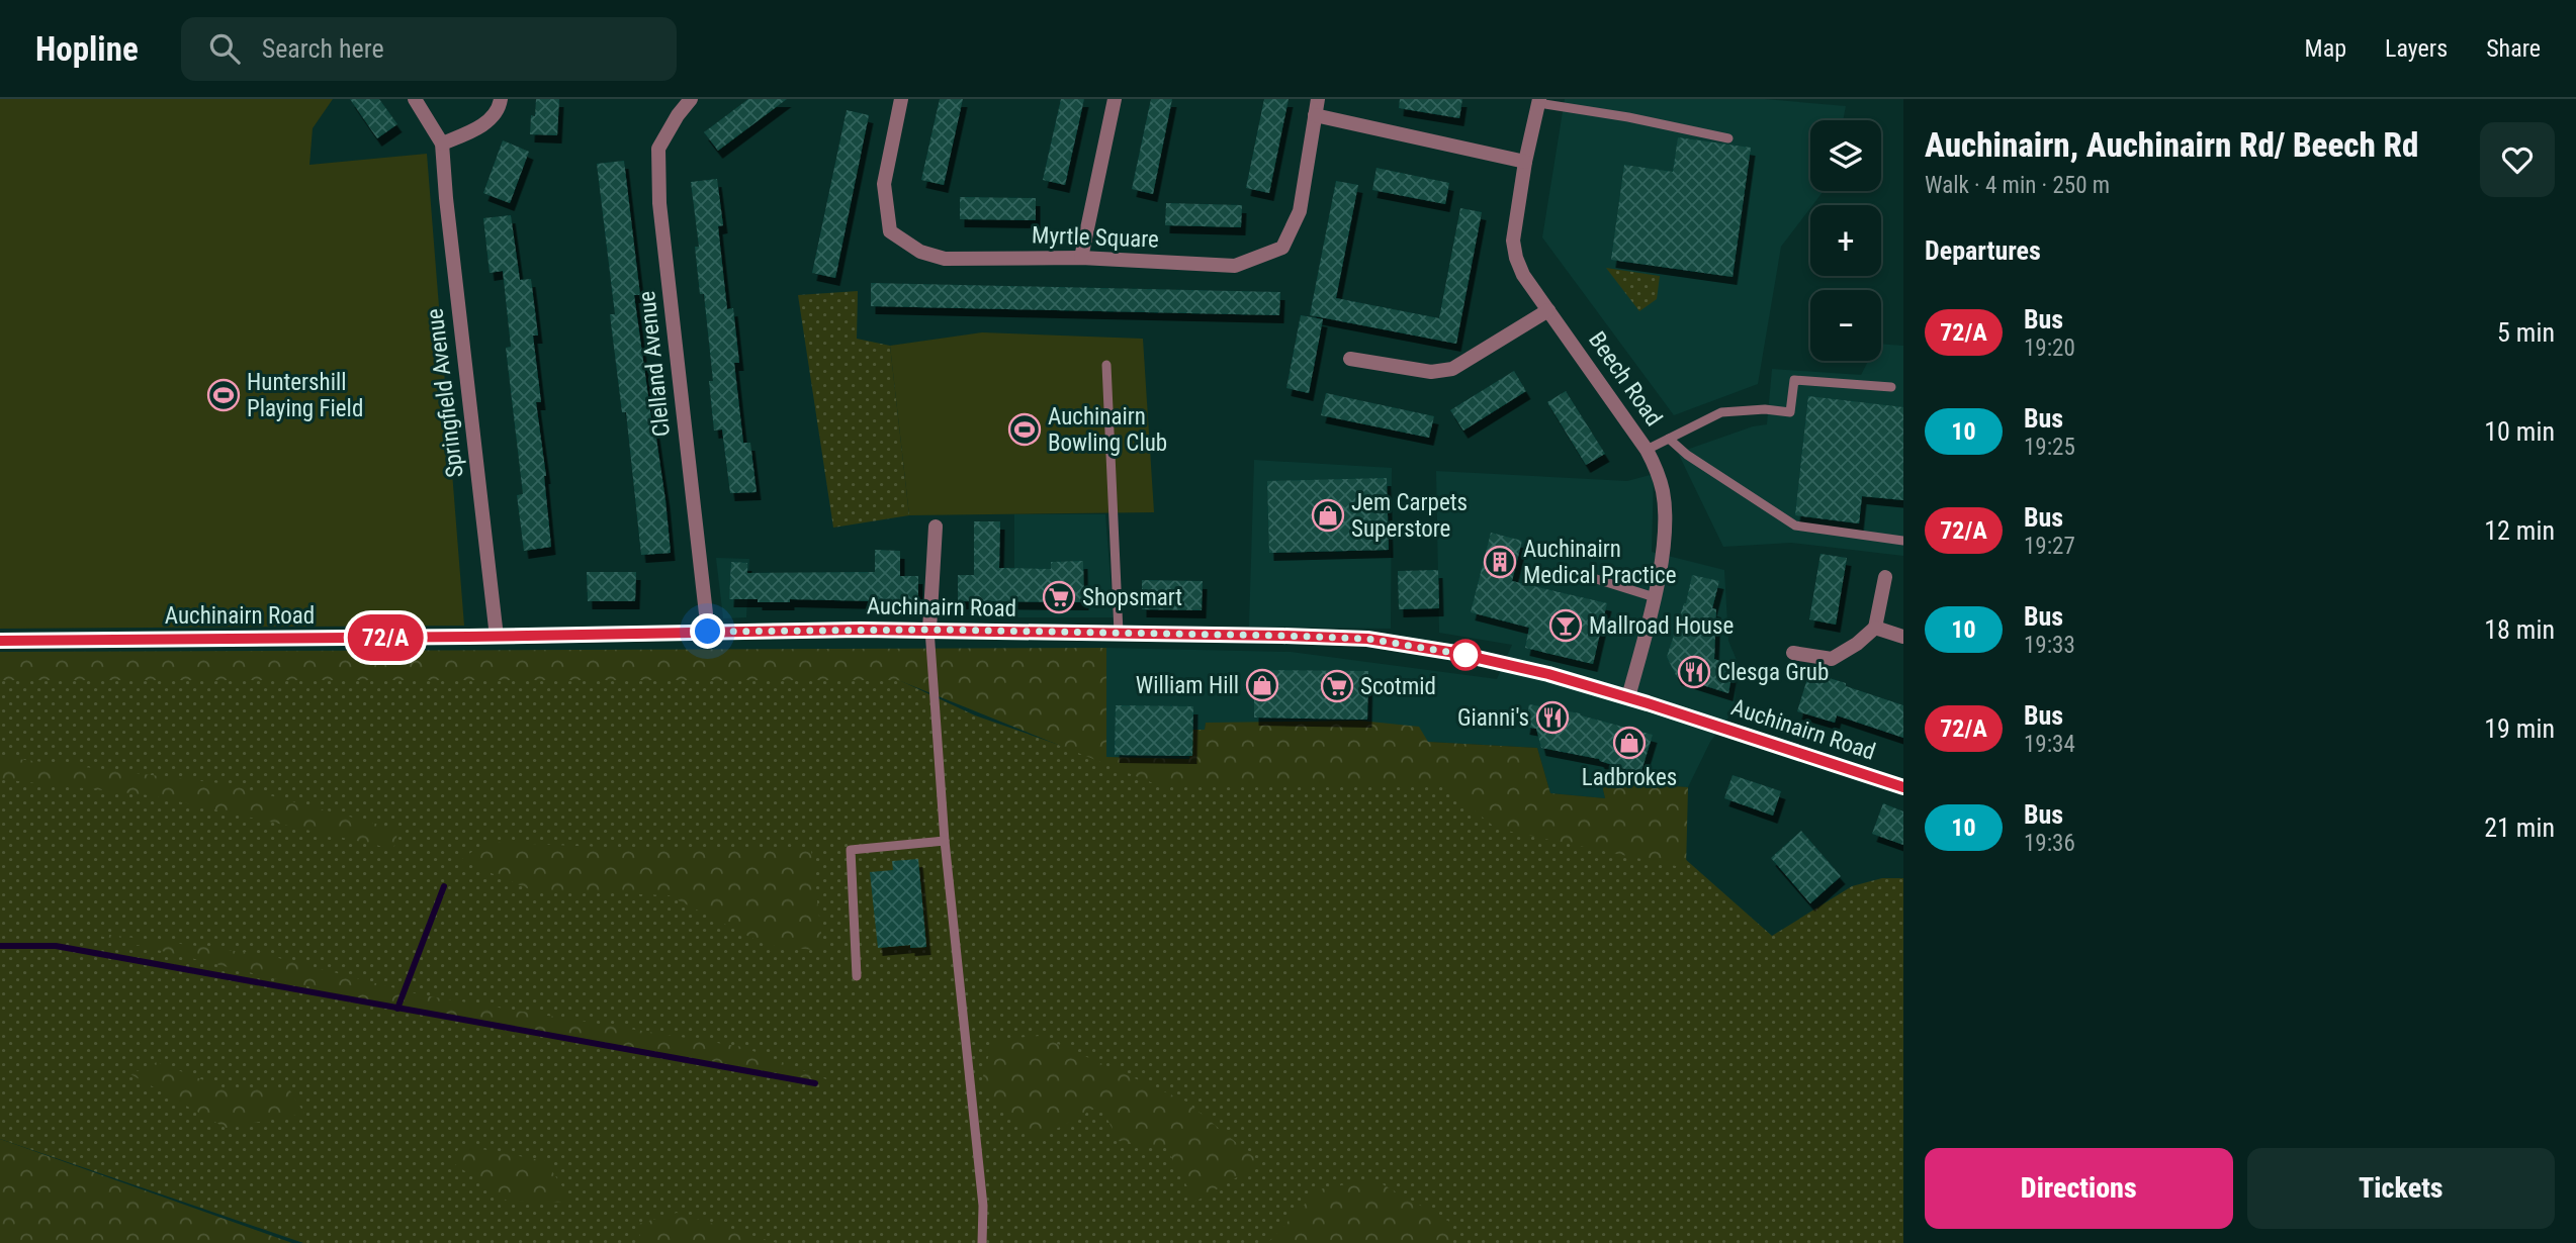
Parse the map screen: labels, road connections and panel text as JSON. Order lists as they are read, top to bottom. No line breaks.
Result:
{"streets":{"main road":["Auchinairn Road"],"street":["Myrtle Square","Clelland Avenue","Beech Road","Springfield Avenue"]},"crossings":[["Clelland Avenue","Auchinairn Road"],["Beech Road","Auchinairn Road"],["Springfield Avenue","Auchinairn Road"]],"places":{"sports":["Huntershill Playing Field","Auchinairn Bowling Club"],"shop":["Jem Carpets Superstore","William Hill","Ladbrokes"],"building":["Auchinairn Medical Practice"],"supermarket":["Shopsmart","Scotmid"],"bar":["Mallroad House"],"restaurant":["Clesga Grub","Gianni's"]},"lines":["bus line 72/A"],"page":{"header":"Hopline","search":"Search here","nav":["Map","Layers","Share"],"on_map":"72/A","heading":[["Auchinairn, Auchinairn Rd/ Beech Rd","Walk · 4 min · 250 m"],"Departures"],"map_buttons":["+","−"],"list":[{"mark":"72/A","name":"Bus","note":"19:20","value":"5 min"},{"mark":"10","name":"Bus","note":"19:25","value":"10 min"},{"mark":"72/A","name":"Bus","note":"19:27","value":"12 min"},{"mark":"10","name":"Bus","note":"19:33","value":"18 min"},{"mark":"72/A","name":"Bus","note":"19:34","value":"19 min"},{"mark":"10","name":"Bus","note":"19:36","value":"21 min"}],"buttons":["Directions","Tickets"]}}
